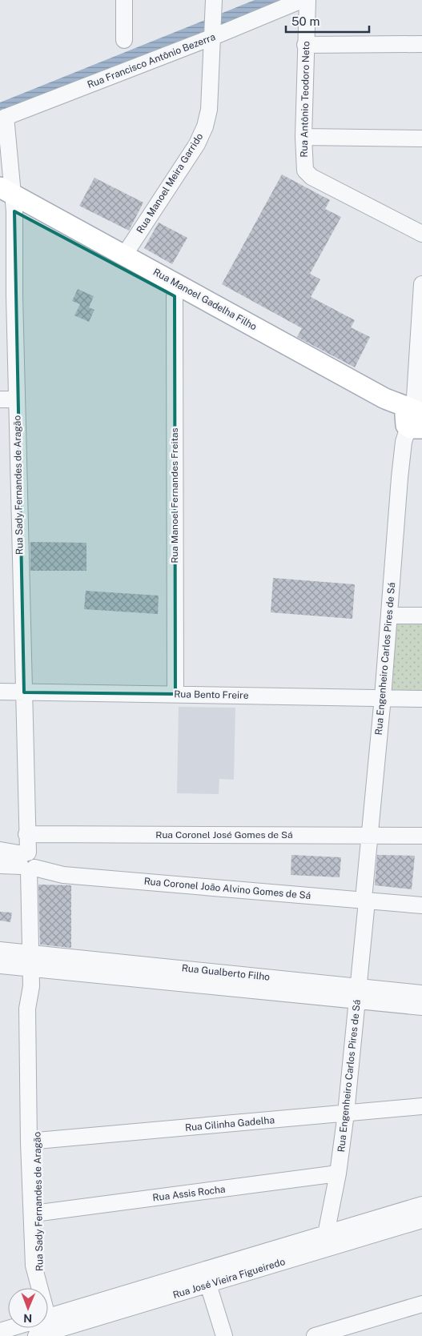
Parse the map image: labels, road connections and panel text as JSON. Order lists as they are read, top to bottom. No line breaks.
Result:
{"streets":{"main road":["Rua Manoel Gadelha Filho"],"street":["Rua Francisco Antônio Bezerra","Rua Antônio Teodoro Neto","Rua Manoel Meira Garrido","Rua Sady Fernandes de Aragão","Rua Manoel Fernandes Freitas","Rua Engenheiro Carlos Pires de Sá","Rua Bento Freire","Rua Coronel José Gomes de Sá","Rua Coronel João Alvino Gomes de Sá","Rua Gualberto Filho","Rua Cilinha Gadelha","Rua Assis Rocha","Rua José Vieira Figueiredo"]},"crossings":[["Rua Francisco Antônio Bezerra","Rua Manoel Meira Garrido"],["Rua Francisco Antônio Bezerra","Rua Sady Fernandes de Aragão"],["Rua Manoel Meira Garrido","Rua Manoel Gadelha Filho"],["Rua Manoel Gadelha Filho","Rua Sady Fernandes de Aragão"],["Rua Manoel Gadelha Filho","Rua Manoel Fernandes Freitas"],["Rua Manoel Gadelha Filho","Rua Engenheiro Carlos Pires de Sá"],["Rua Sady Fernandes de Aragão","Rua Bento Freire"],["Rua Sady Fernandes de Aragão","Rua Coronel José Gomes de Sá"],["Rua Sady Fernandes de Aragão","Rua Coronel João Alvino Gomes de Sá"],["Rua Sady Fernandes de Aragão","Rua Gualberto Filho"],["Rua Sady Fernandes de Aragão","Rua Cilinha Gadelha"],["Rua Sady Fernandes de Aragão","Rua Assis Rocha"],["Rua Manoel Fernandes Freitas","Rua Bento Freire"],["Rua Engenheiro Carlos Pires de Sá","Rua Bento Freire"],["Rua Engenheiro Carlos Pires de Sá","Rua Coronel José Gomes de Sá"],["Rua Engenheiro Carlos Pires de Sá","Rua Coronel João Alvino Gomes de Sá"],["Rua Engenheiro Carlos Pires de Sá","Rua Gualberto Filho"],["Rua Engenheiro Carlos Pires de Sá","Rua Cilinha Gadelha"],["Rua Engenheiro Carlos Pires de Sá","Rua Assis Rocha"],["Rua Engenheiro Carlos Pires de Sá","Rua José Vieira Figueiredo"],["Rua Coronel José Gomes de Sá","Rua Coronel João Alvino Gomes de Sá"]],"scale_bar":"50 m","north":"bottom"}
